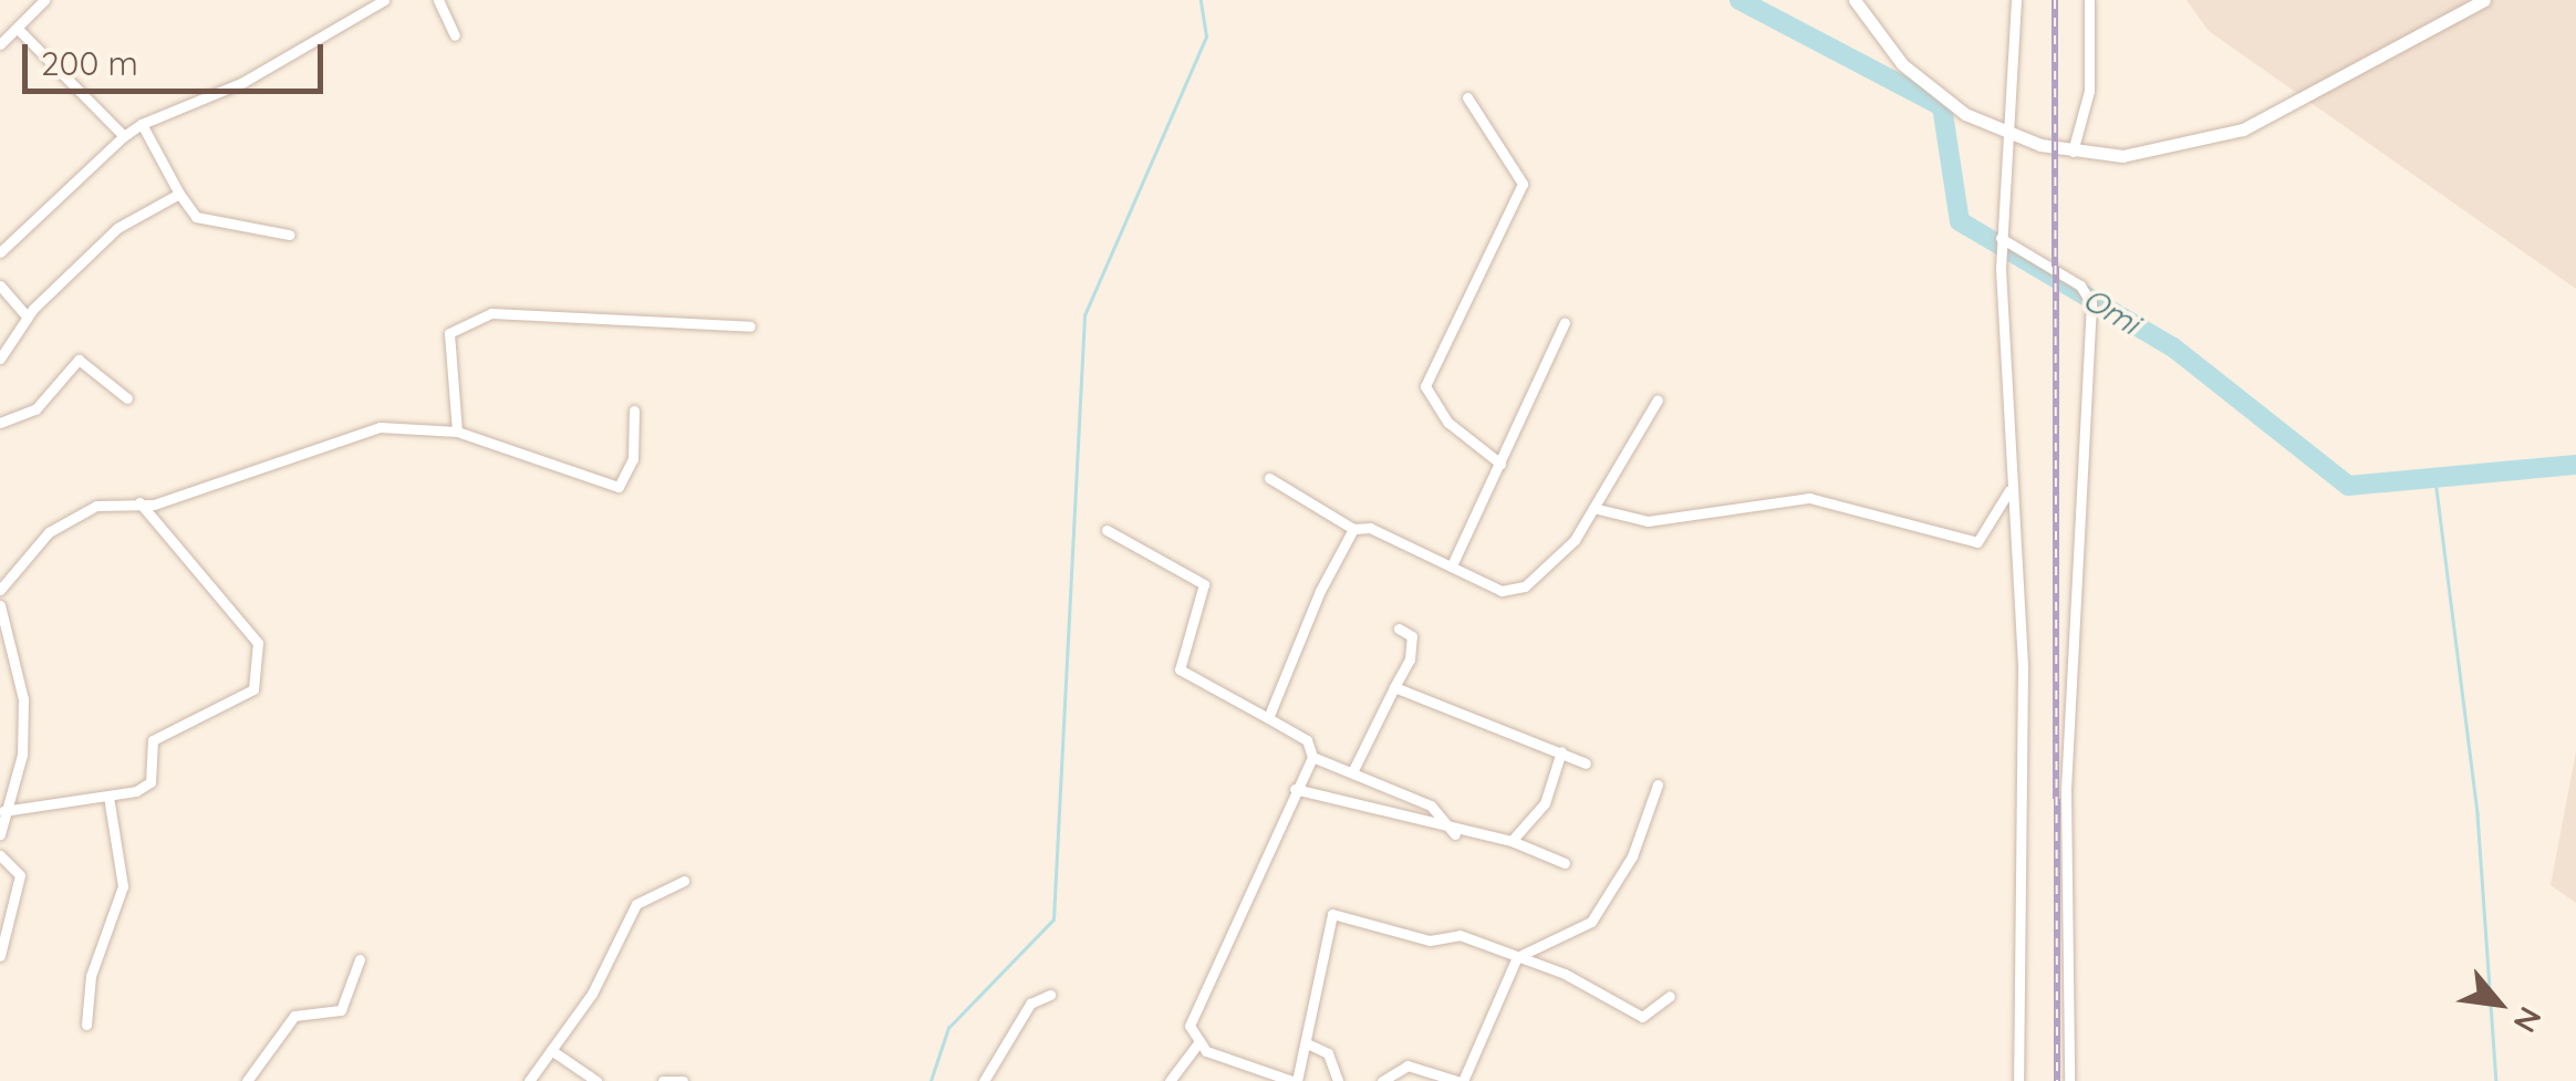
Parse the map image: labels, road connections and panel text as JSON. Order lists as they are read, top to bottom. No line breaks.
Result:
{"water":["Omi"],"scale_bar":"200 m","north":"bottom right"}
